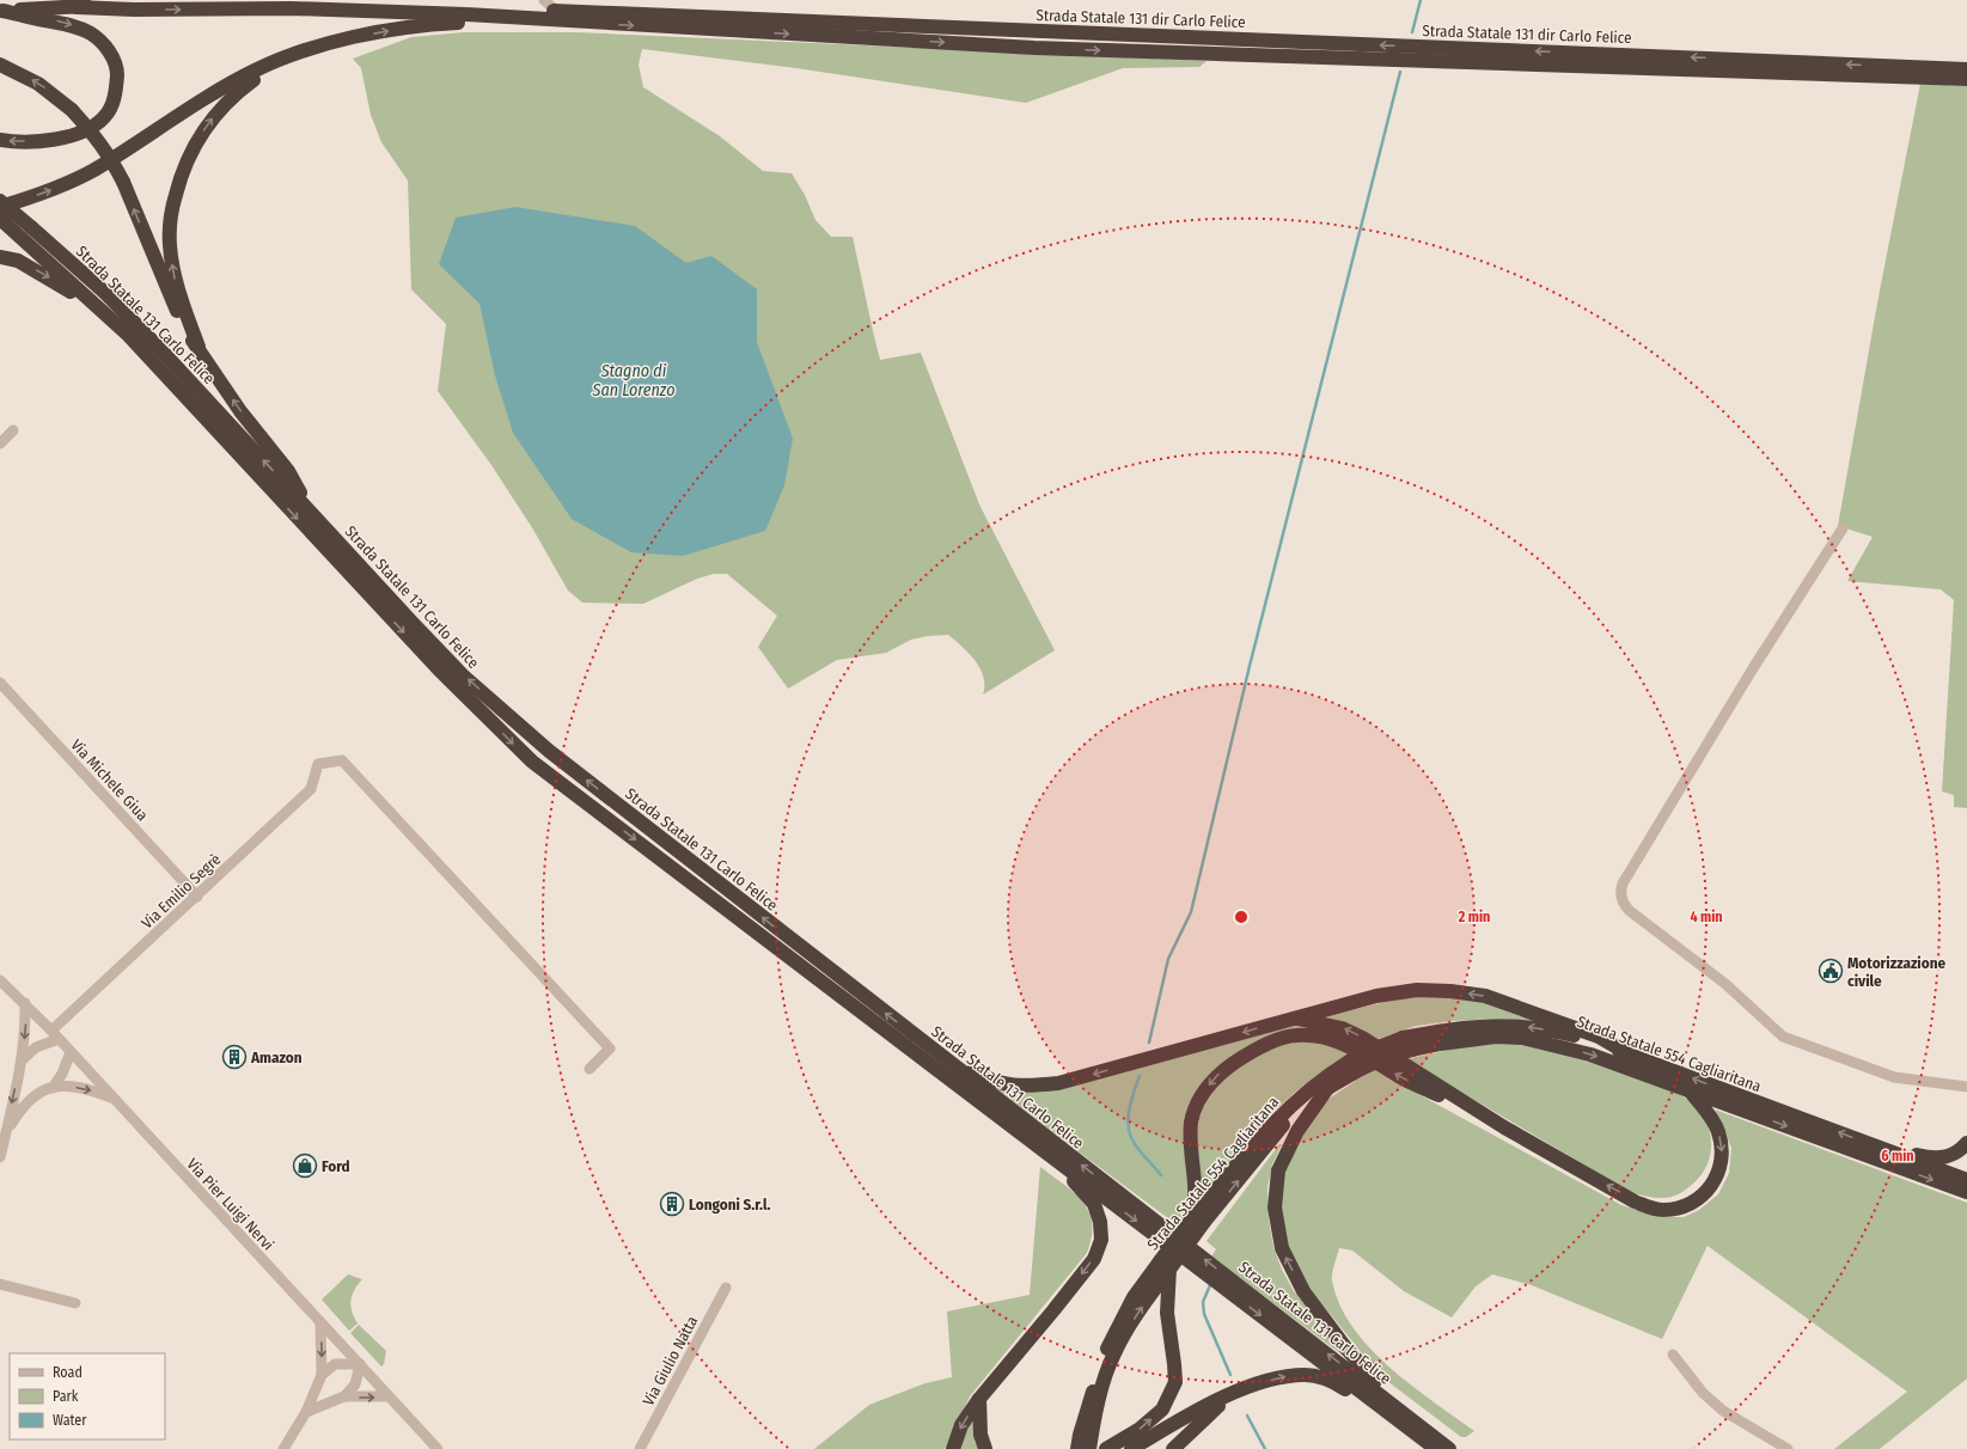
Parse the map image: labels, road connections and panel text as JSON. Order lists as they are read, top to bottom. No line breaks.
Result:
{"streets":{"highway":["Strada Statale 131 dir Carlo Felice","Strada Statale 131 Carlo Felice","Strada Statale 554 Cagliaritana"],"street":["Via Michele Giua","Via Emilio Segrè","Via Pier Luigi Nervi","Via Giulio Natta"]},"crossings":[["Via Michele Giua","Via Emilio Segrè"],["Via Emilio Segrè","Via Pier Luigi Nervi"]],"water":["Stagno di San Lorenzo"],"places":{"public building":["Motorizzazione civile"],"building":["Amazon","Longoni S.r.l."],"shop":["Ford"]},"legend":["Road","Park","Water"],"rings":["2 min","4 min","6 min"]}
